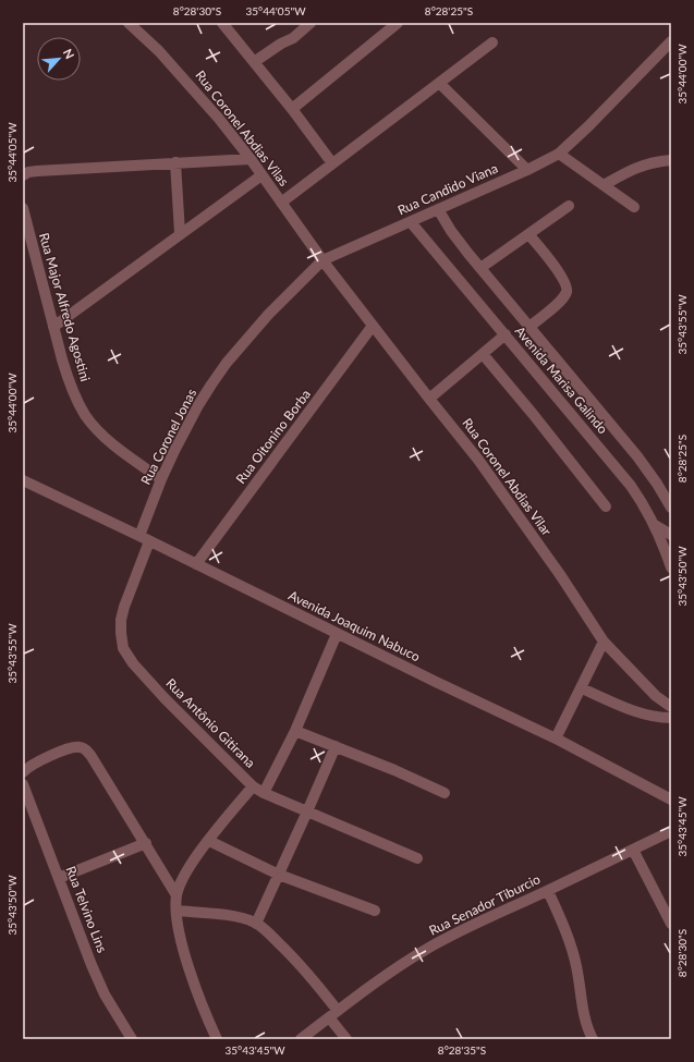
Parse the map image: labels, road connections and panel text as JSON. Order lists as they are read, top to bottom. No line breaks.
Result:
{"streets":{"street":["Rua Coronel Abdias Vilas","Rua Candido Viana","Rua Major Alfredo Agostini","Avenida Marisa Galindo","Rua Coronel Jonas","Rua Oitonino Borba","Rua Coronel Abdias Vilar","Avenida Joaquim Nabuco","Rua Antônio Gitirana","Rua Senador Tiburcio","Rua Telvino Lins"]},"crossings":[["Rua Coronel Abdias Vilas","Rua Candido Viana"],["Rua Coronel Abdias Vilas","Rua Coronel Jonas"],["Rua Coronel Abdias Vilas","Rua Coronel Abdias Vilar"],["Rua Candido Viana","Avenida Marisa Galindo"],["Rua Candido Viana","Rua Coronel Jonas"],["Rua Candido Viana","Rua Coronel Abdias Vilar"],["Rua Major Alfredo Agostini","Rua Coronel Jonas"],["Rua Coronel Jonas","Rua Coronel Abdias Vilar"],["Rua Coronel Jonas","Avenida Joaquim Nabuco"],["Rua Oitonino Borba","Rua Coronel Abdias Vilar"],["Rua Oitonino Borba","Avenida Joaquim Nabuco"],["Avenida Joaquim Nabuco","Rua Antônio Gitirana"]],"north":"top right","coordinates":["8°28'30\"S","35°44'05\"W","8°28'25\"S","35°44'00\"W","35°43'55\"W","35°43'50\"W","35°43'45\"W","8°28'35\"S"]}
